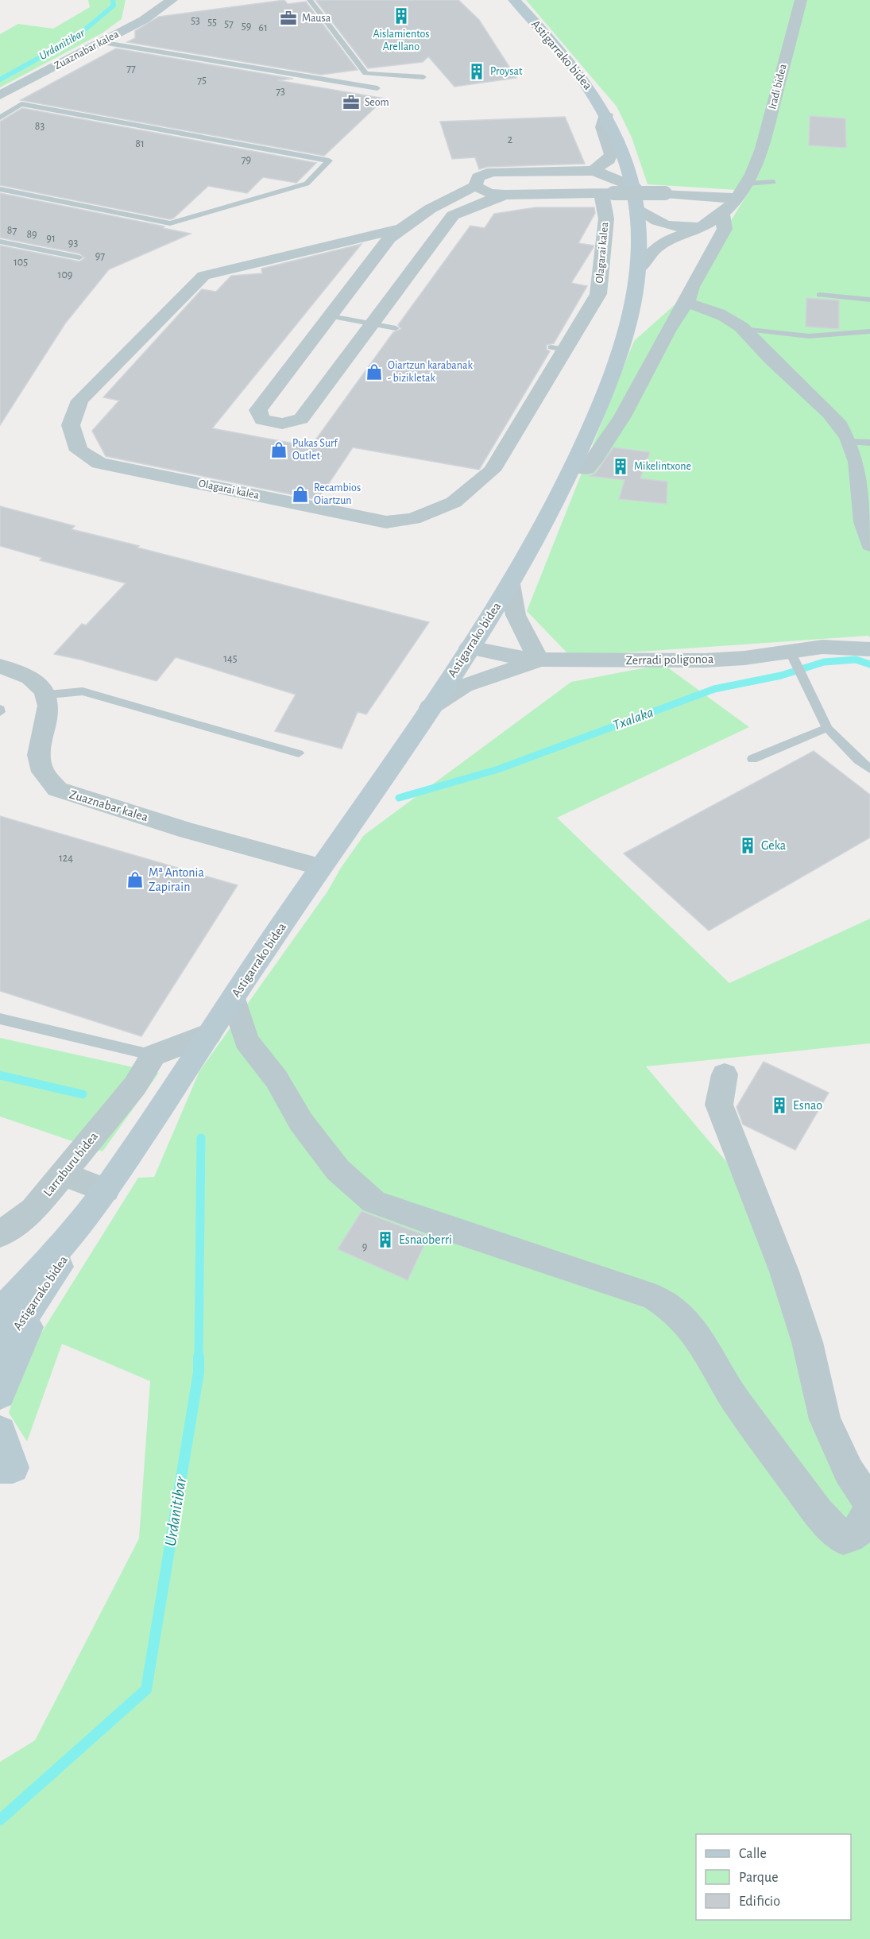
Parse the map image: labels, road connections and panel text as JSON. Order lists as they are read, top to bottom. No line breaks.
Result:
{"streets":{"main road":["Astigarrako bidea"],"street":["Zuaznabar kalea","Iradi bidea","Olagarai kalea","Zerradi poligonoa","Larraburu bidea"]},"crossings":[["Zuaznabar kalea","Astigarrako bidea"],["Astigarrako bidea","Iradi bidea"],["Astigarrako bidea","Olagarai kalea"],["Astigarrako bidea","Zerradi poligonoa"]],"water":["Urdanitibar","Txalaka"],"places":{"building":["Aislamientos Arellano","Proysat","Mikelintxone","Geka","Esnao","Esnaoberri"],"office":["Mausa","Seom"],"shop":["Oiartzun karabanak - bizikletak","Pukas Surf Outlet","Recambios Oiartzun","Mª Antonia Zapirain"]},"house_numbers":["53","55","57","59","61","77","75","73","83","2","81","79","87","89","91","93","97","105","109","145","124","9"],"legend":["Calle","Parque","Edificio"]}
